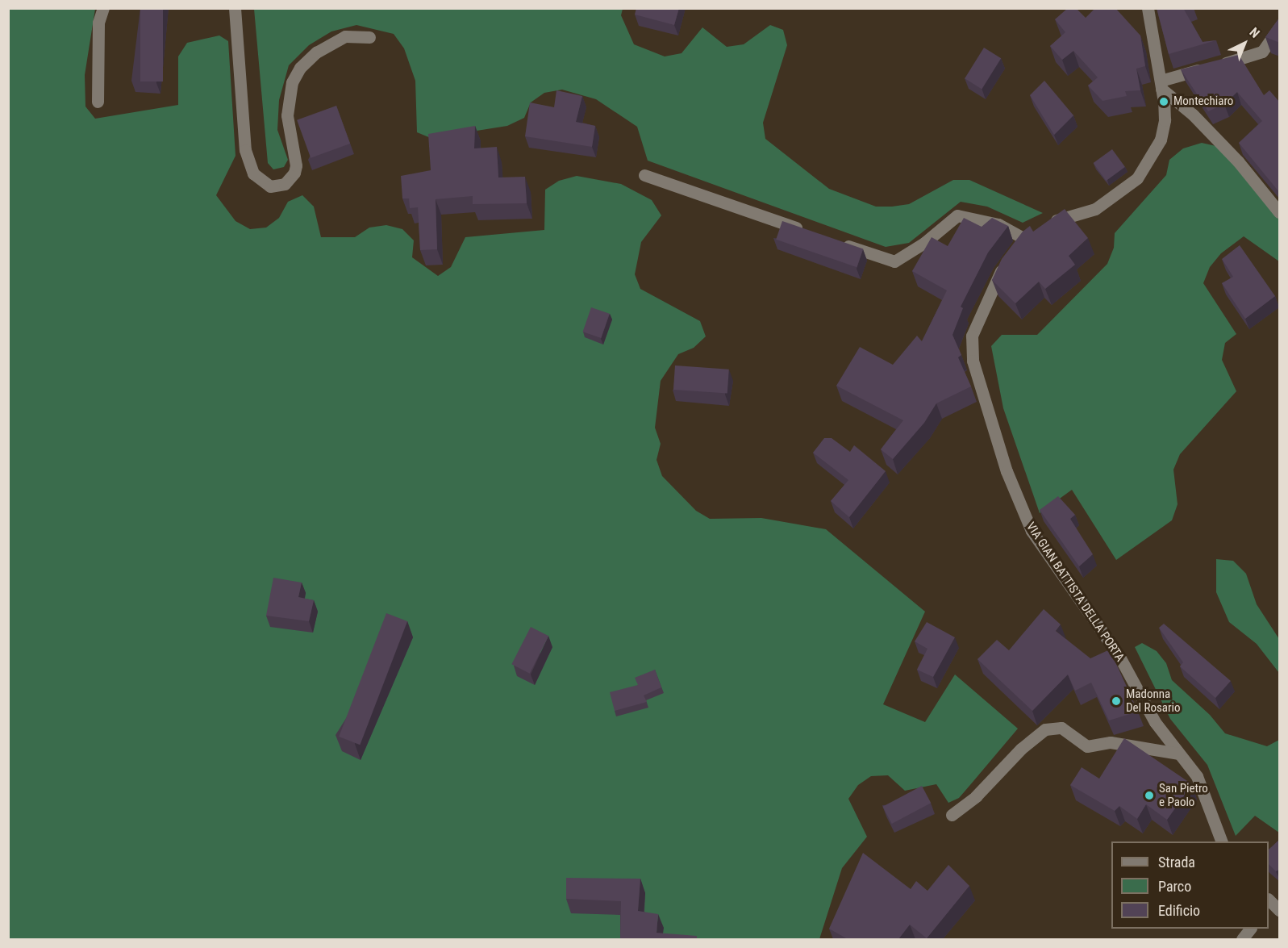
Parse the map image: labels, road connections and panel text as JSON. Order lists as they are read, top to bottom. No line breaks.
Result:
{"streets":{"street":["VIA GIAN BATTISTA DELLA PORTA"]},"places":["Montechiaro","Madonna Del Rosario","San Pietro e Paolo"],"legend":["Strada","Parco","Edificio"],"north":"top right"}
